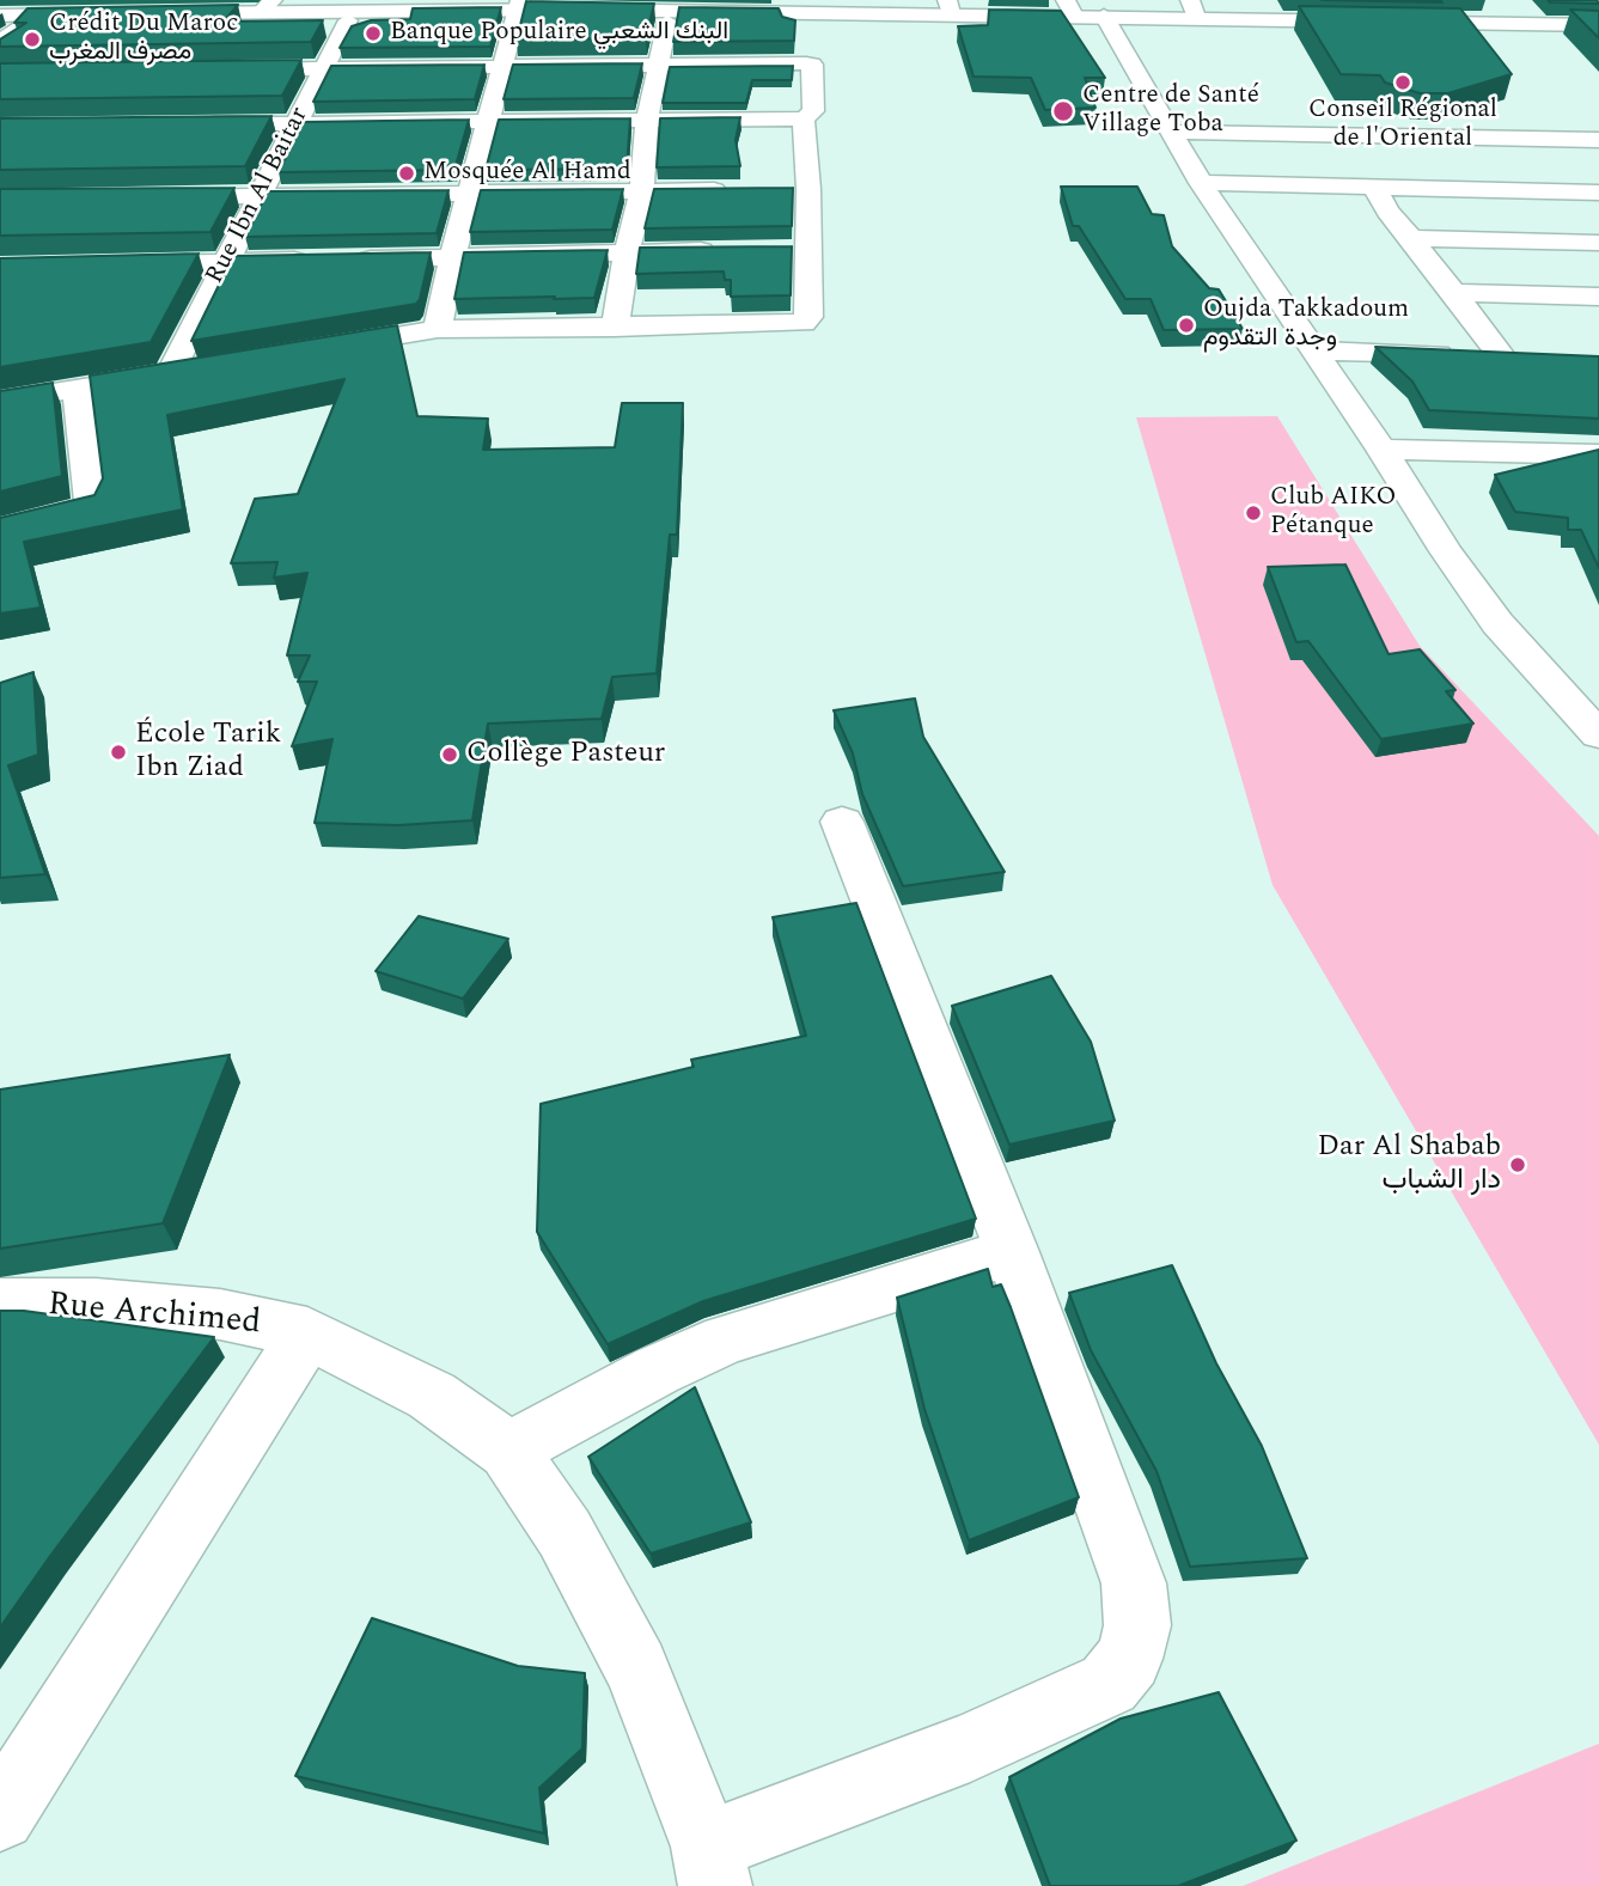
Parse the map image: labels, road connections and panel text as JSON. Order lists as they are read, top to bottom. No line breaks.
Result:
{"streets":{"street":["Rue Ibn Al Baitar","Rue Archimed"]},"places":["Banque Populaire البنك الشعبي","Crédit Du Maroc مصرف المغرب","Conseil Régional de l'Oriental","Centre de Santé Village Toba","Mosquée Al Hamd","Oujda Takkadoum وجدة التقدوم","Club AIKO Pétanque","École Tarik Ibn Ziad","Collège Pasteur","Dar Al Shabab دار الشباب"]}
